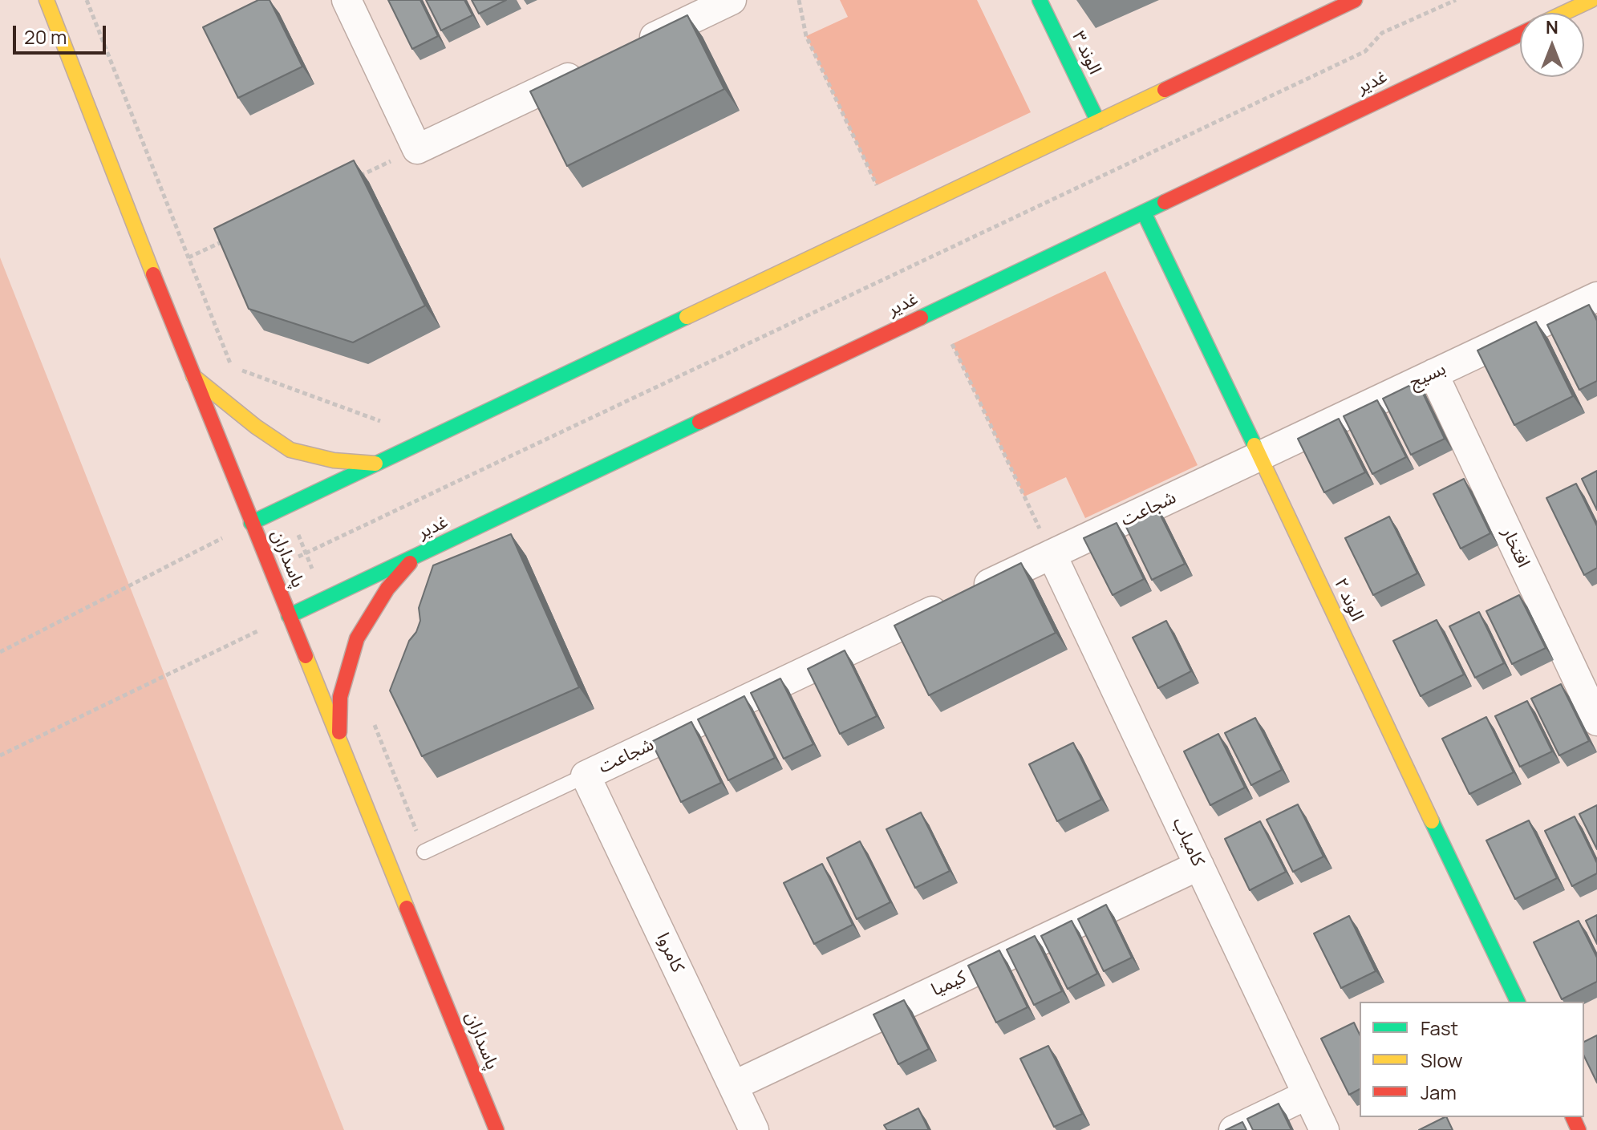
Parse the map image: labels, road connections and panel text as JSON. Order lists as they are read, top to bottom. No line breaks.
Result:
{"streets":{"main road":["الوند ۳","غدیر","پاسداران","الوند ۲"],"street":["بسیج","شجاعت","افتخار","کامیاب","کامروا","کیمیا"]},"crossings":[["غدیر","پاسداران"],["غدیر","الوند ۲"],["بسیج","شجاعت"],["بسیج","افتخار"],["بسیج","الوند ۲"],["شجاعت","الوند ۲"],["شجاعت","کامیاب"],["شجاعت","کامروا"],["کامیاب","کیمیا"],["کامروا","کیمیا"]],"legend":["Fast","Slow","Jam"],"scale_bar":"20 m","north":"top"}
